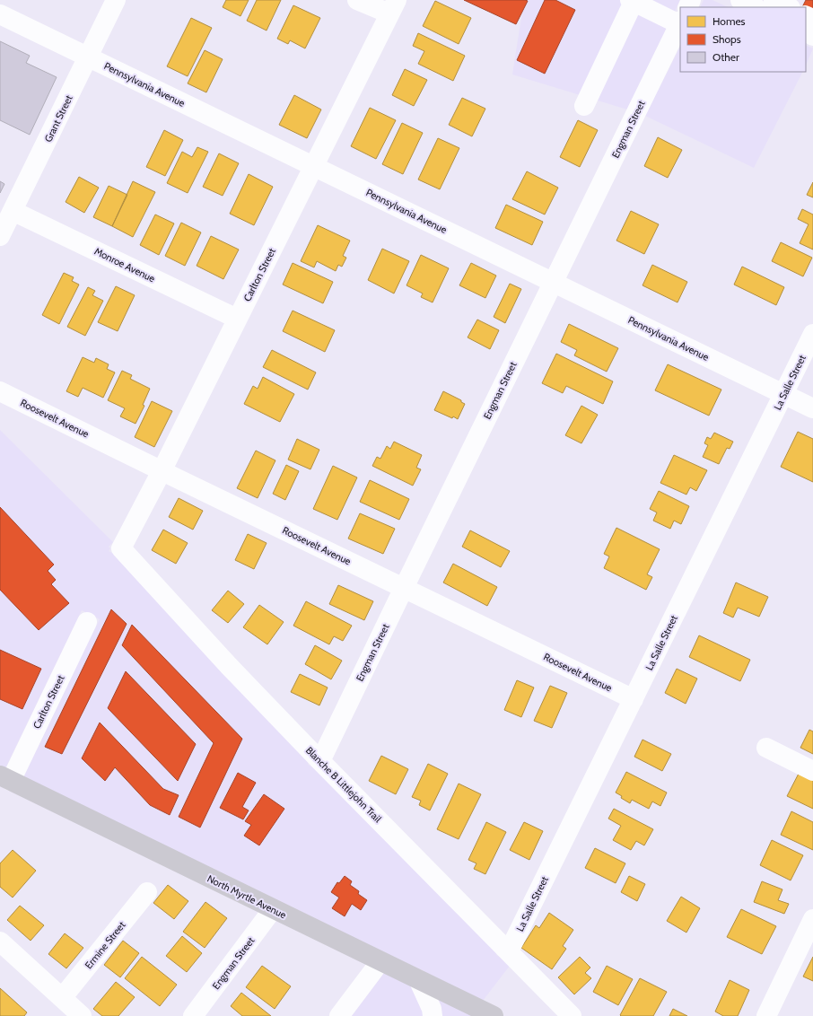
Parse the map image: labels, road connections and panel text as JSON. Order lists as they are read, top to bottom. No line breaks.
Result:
{"streets":{"main road":["North Myrtle Avenue"],"street":["Pennsylvania Avenue","Grant Street","Engman Street","Monroe Avenue","Carlton Street","La Salle Street","Roosevelt Avenue","Blanche B Littlejohn Trail","Ermine Street"]},"crossings":[["Pennsylvania Avenue","Grant Street"],["Pennsylvania Avenue","Engman Street"],["Pennsylvania Avenue","Carlton Street"],["Pennsylvania Avenue","La Salle Street"],["Grant Street","Monroe Avenue"],["Engman Street","Roosevelt Avenue"],["Engman Street","Blanche B Littlejohn Trail"],["Engman Street","North Myrtle Avenue"],["Monroe Avenue","Carlton Street"],["Carlton Street","Roosevelt Avenue"],["Carlton Street","Blanche B Littlejohn Trail"],["Carlton Street","North Myrtle Avenue"],["La Salle Street","Roosevelt Avenue"],["La Salle Street","Blanche B Littlejohn Trail"]],"legend":["Homes","Shops","Other"]}
